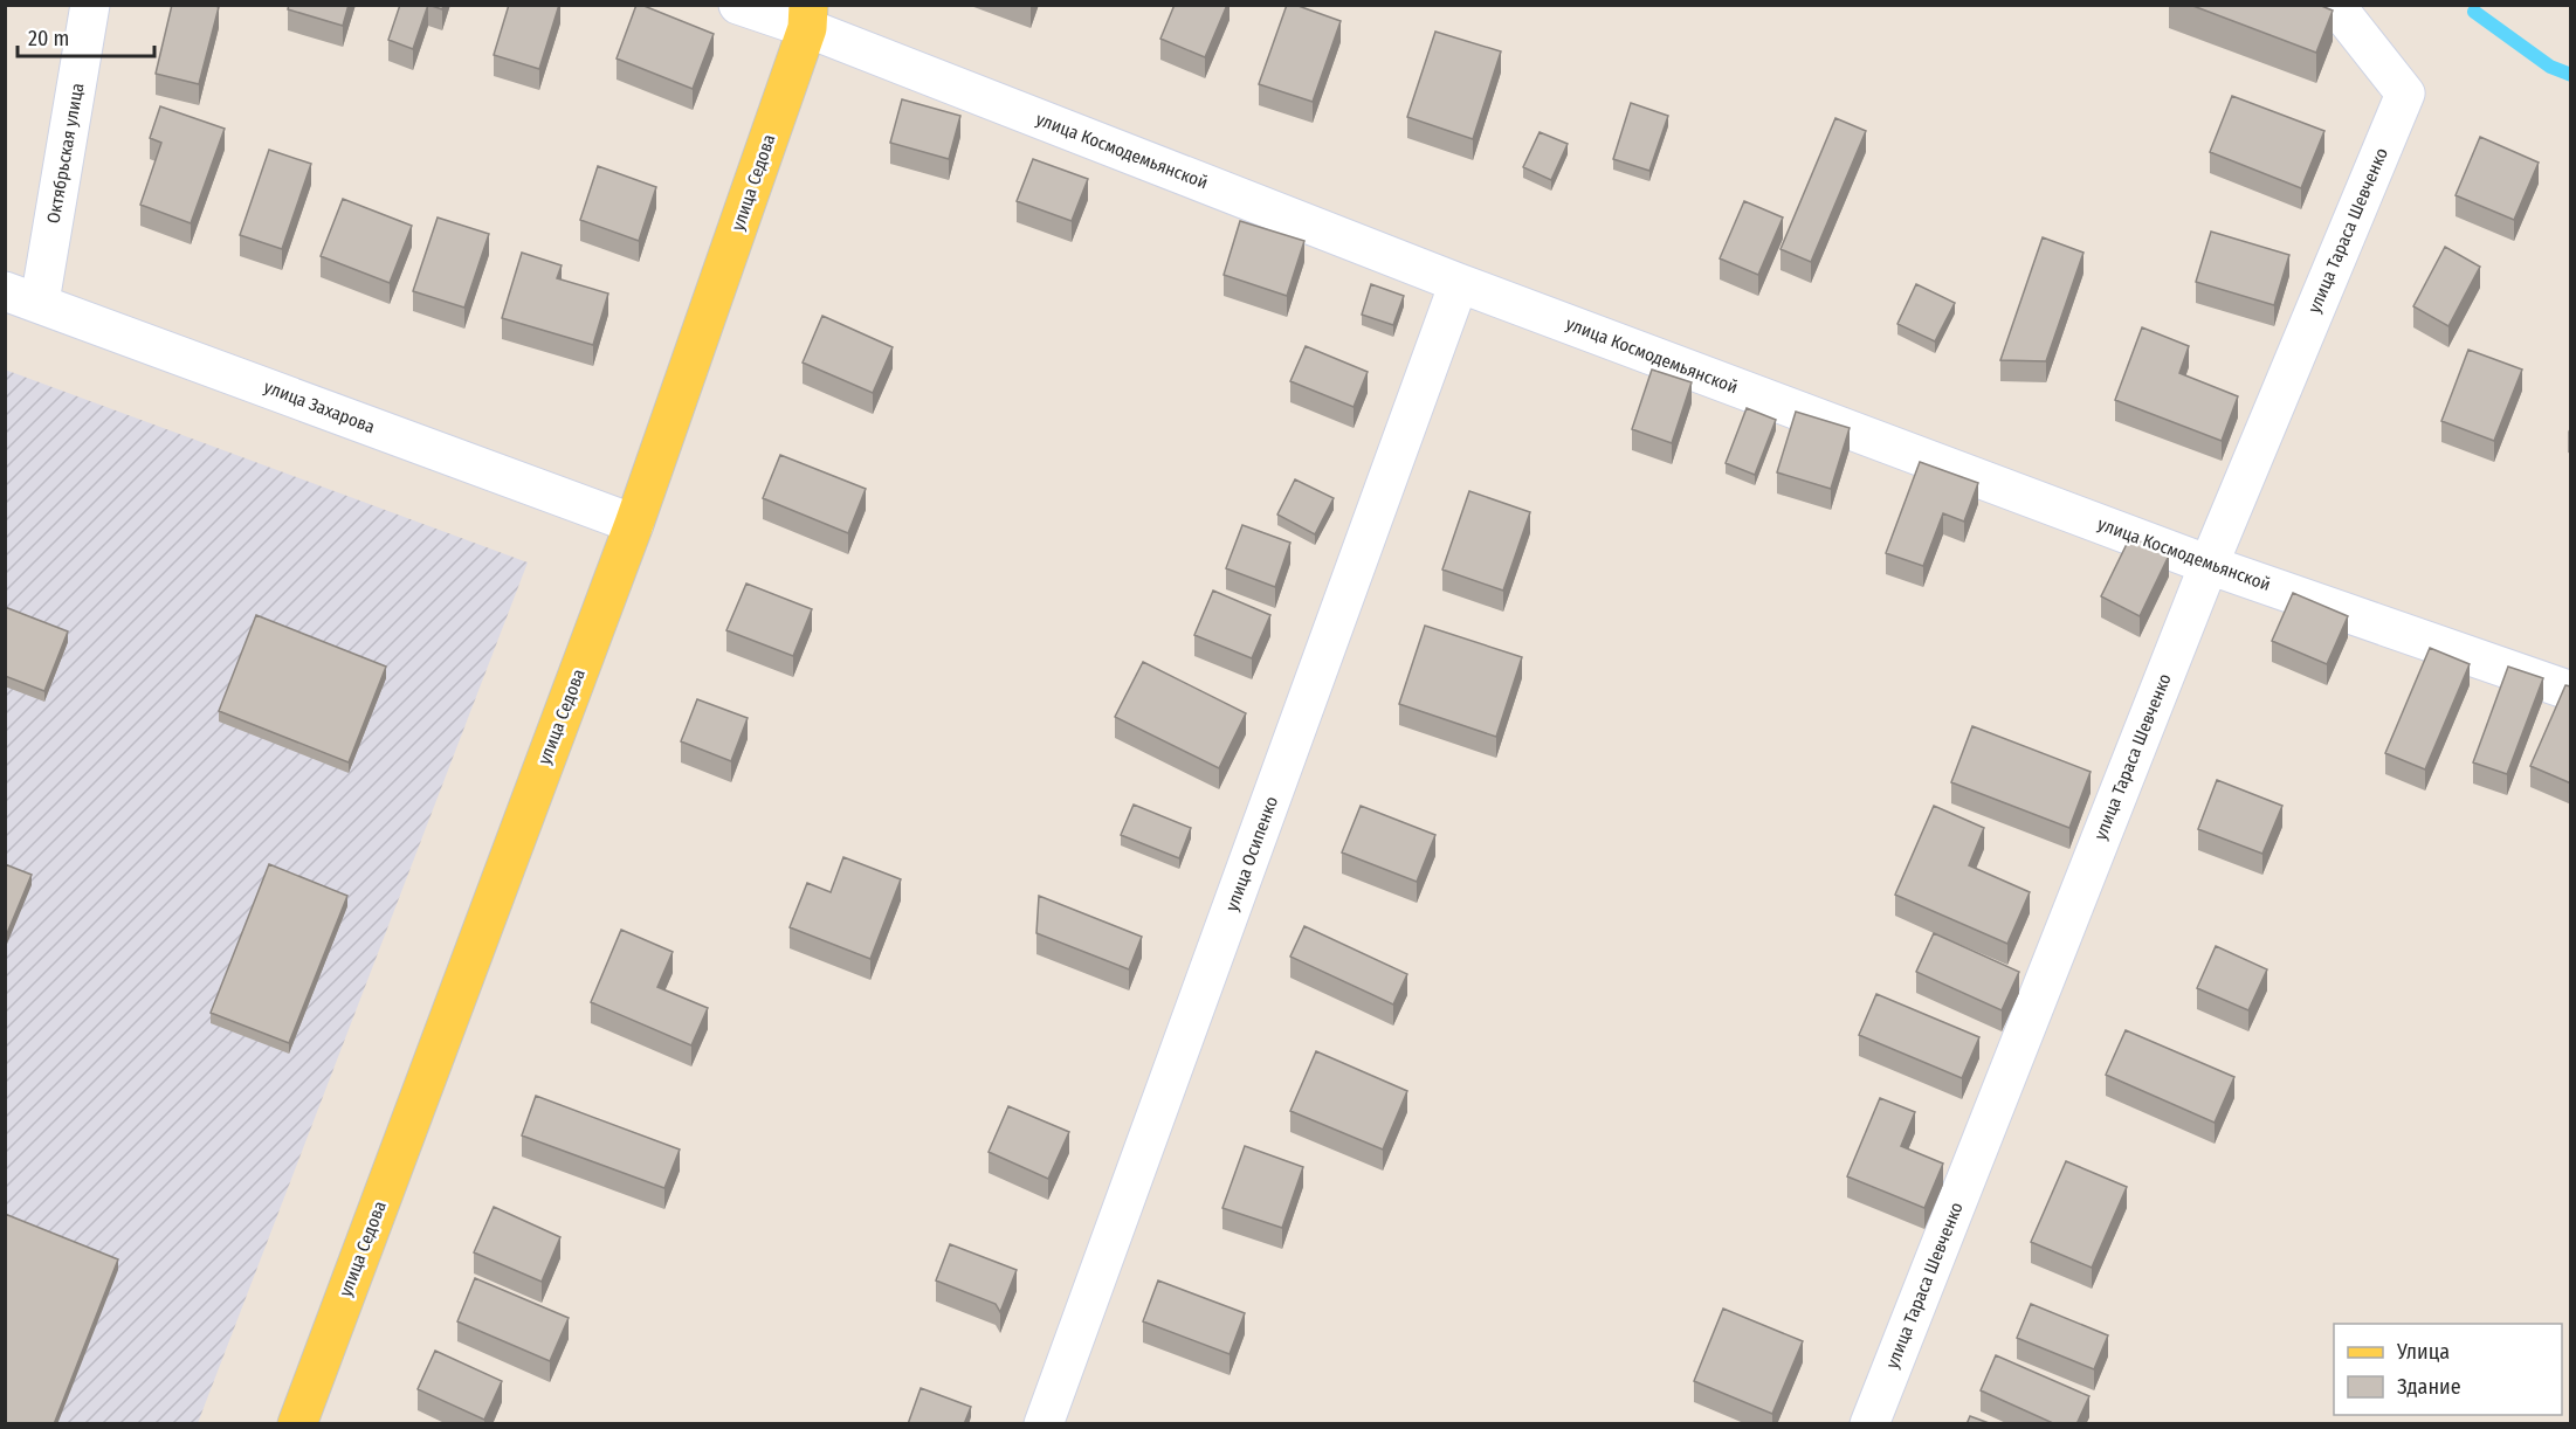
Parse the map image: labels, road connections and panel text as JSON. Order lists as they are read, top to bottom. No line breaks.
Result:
{"streets":{"main road":["улица Седова"],"street":["улица Космодемьянской","Октябрьская улица","улица Тараса Шевченко","улица Захарова","улица Осипенко"]},"crossings":[["улица Космодемьянской","улица Седова"],["улица Космодемьянской","улица Тараса Шевченко"],["улица Космодемьянской","улица Осипенко"],["Октябрьская улица","улица Захарова"],["улица Седова","улица Захарова"]],"legend":["Улица","Здание"],"scale_bar":"20 m"}
